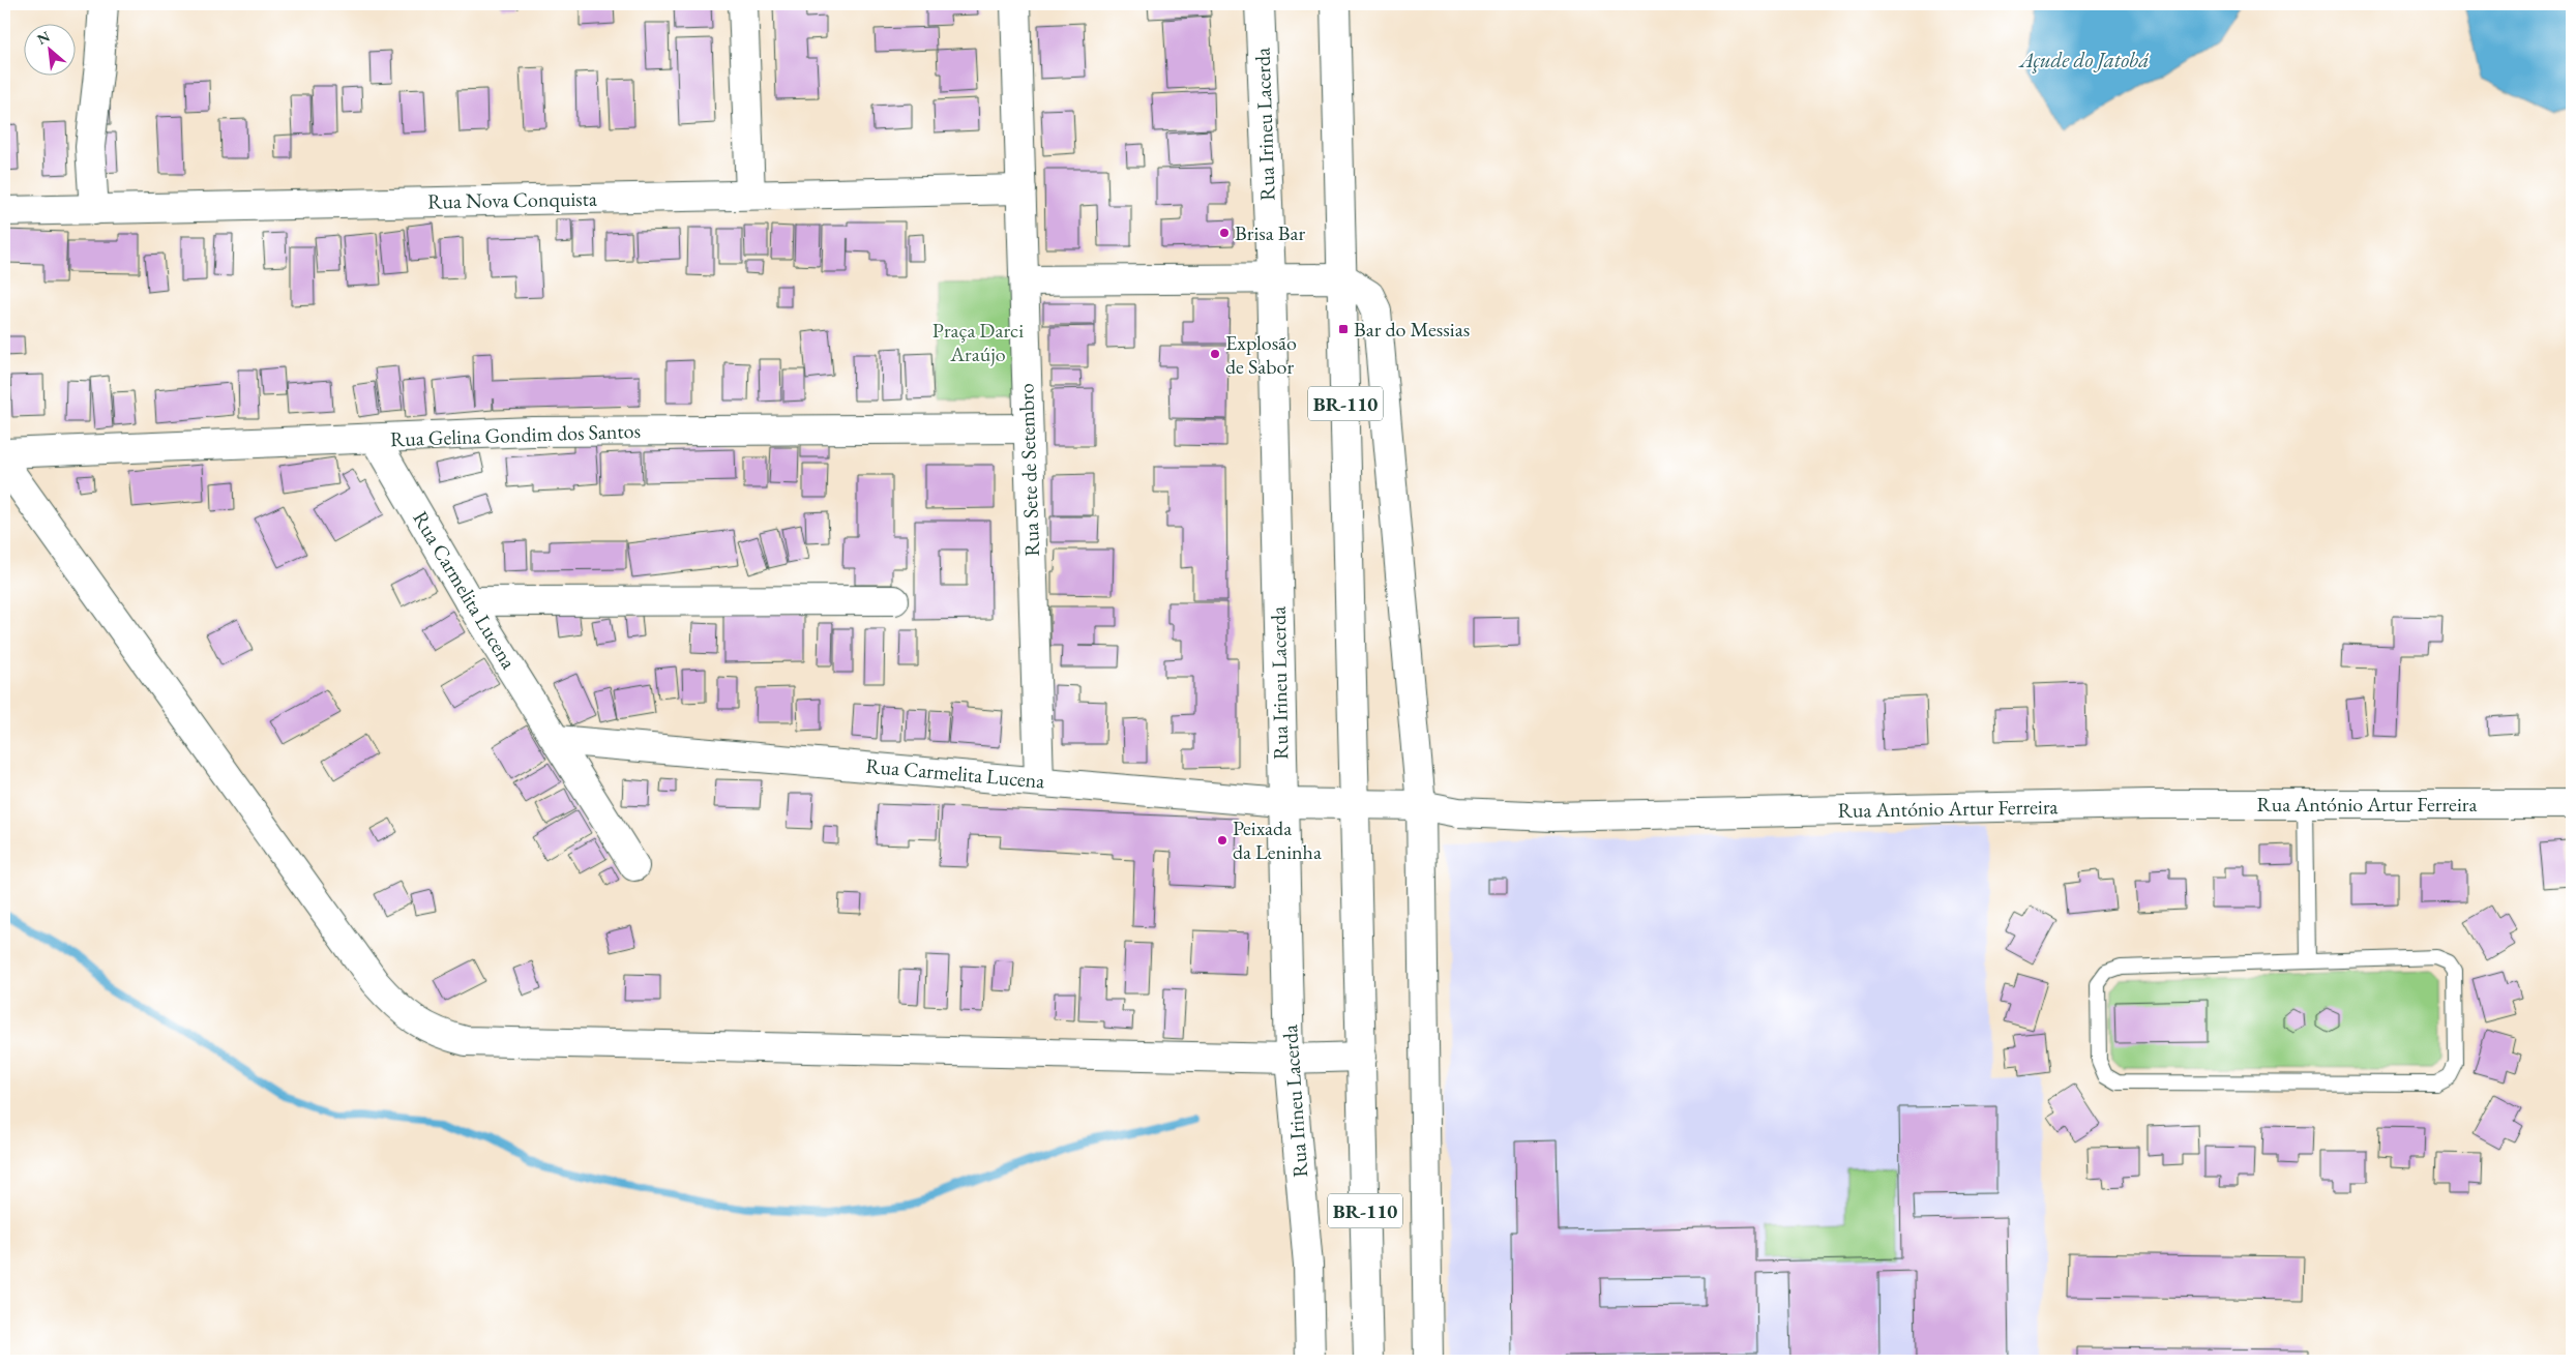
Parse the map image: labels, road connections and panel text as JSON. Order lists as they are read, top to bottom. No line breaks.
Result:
{"streets":{"street":["Rua Irineu Lacerda","Rua Nova Conquista","BR-110","Rua Gelina Gondim dos Santos","Rua Sete de Setembro","Rua Carmelita Lucena","Rua António Artur Ferreira"]},"crossings":[["Rua Irineu Lacerda","Rua Carmelita Lucena"],["Rua Nova Conquista","Rua Sete de Setembro"],["BR-110","Rua Carmelita Lucena"],["BR-110","Rua António Artur Ferreira"],["Rua Gelina Gondim dos Santos","Rua Sete de Setembro"],["Rua Gelina Gondim dos Santos","Rua Carmelita Lucena"],["Rua Sete de Setembro","Rua Carmelita Lucena"],["Rua Carmelita Lucena","Rua António Artur Ferreira"]],"water":["Açude do Jatobá"],"parks":["Praça Darci Araújo"],"places":{"other":["Brisa Bar","Explosão de Sabor","Peixada da Leninha"],"transit":["Bar do Messias"]},"north":"top left"}
